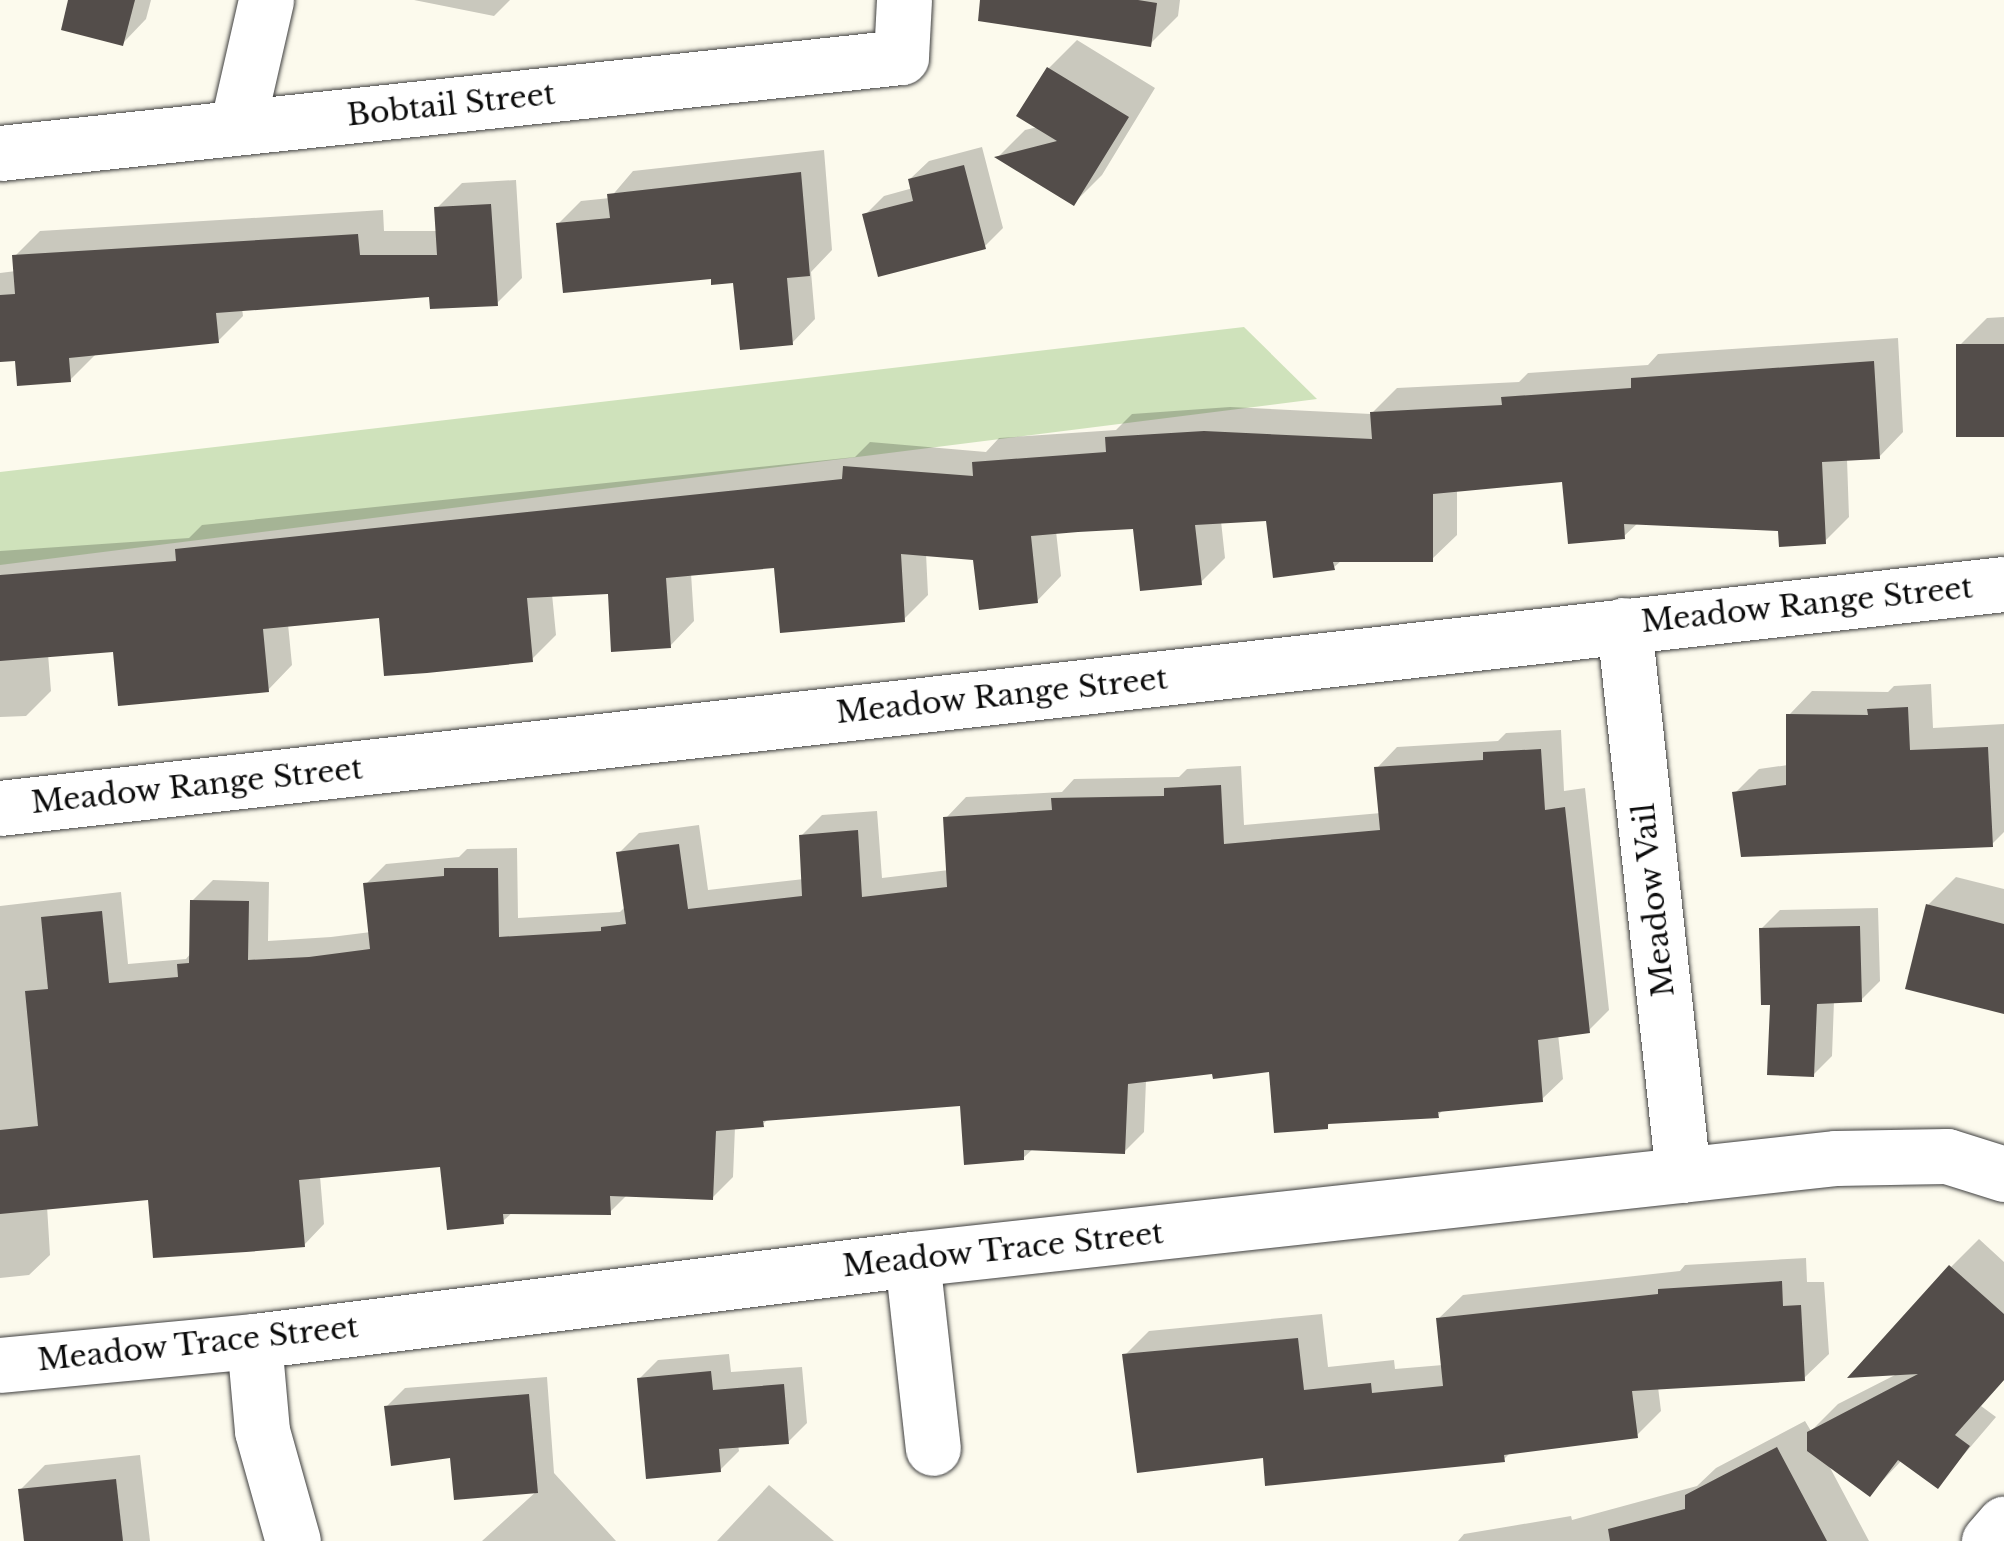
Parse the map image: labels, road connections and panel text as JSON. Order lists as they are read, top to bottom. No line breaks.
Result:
{"streets":{"street":["Bobtail Street","Meadow Range Street","Meadow Vail","Meadow Trace Street"]},"crossings":[["Meadow Range Street","Meadow Vail"],["Meadow Vail","Meadow Trace Street"]]}
